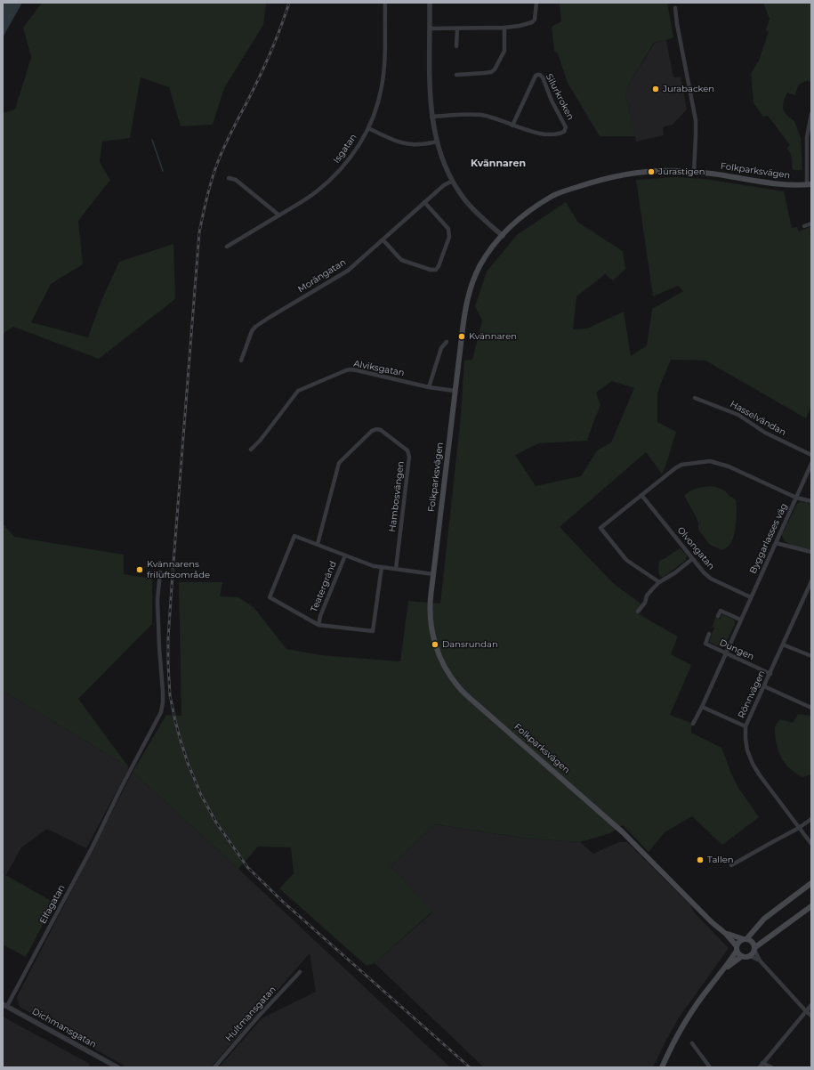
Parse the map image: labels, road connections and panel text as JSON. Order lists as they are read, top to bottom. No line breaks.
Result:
{"streets":{"main road":["Folkparksvägen"],"street":["Silurkroken","Isgatan","Morängatan","Alviksgatan","Hasselvändan","Hambosvängen","Byggarlasses väg","Olvongatan","Teatergränd","Dungen","Rönnvägen","Elfagatan","Hultmansgatan","Dichmansgatan"]},"crossings":[["Folkparksvägen","Alviksgatan"],["Byggarlasses väg","Olvongatan"],["Byggarlasses väg","Dungen"],["Dungen","Rönnvägen"],["Elfagatan","Dichmansgatan"]],"districts":["Kvännaren"],"places":["Jurabacken","Jurastigen","Kvännaren","Kvännarens friluftsområde","Dansrundan","Tallen"]}
